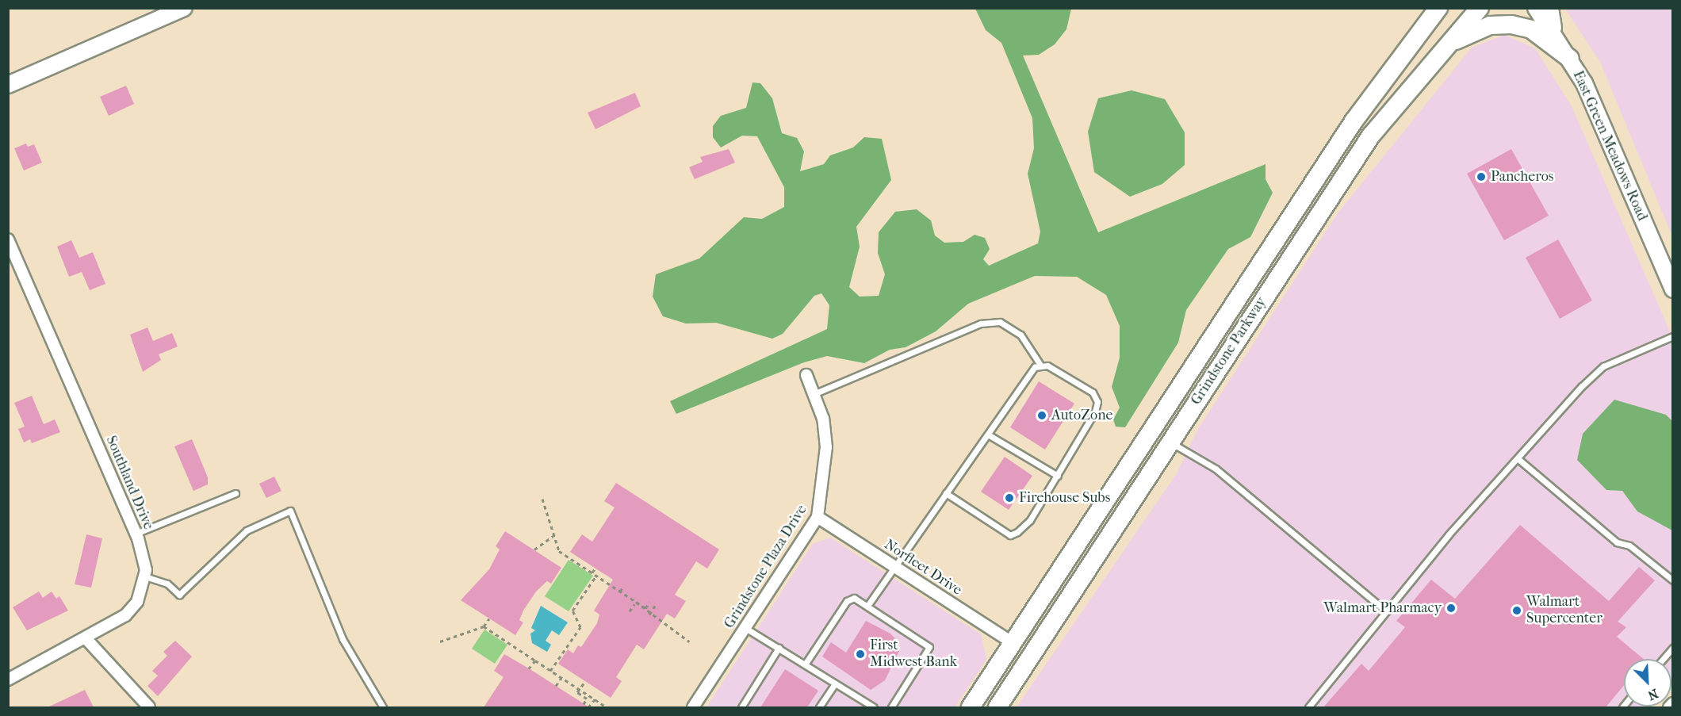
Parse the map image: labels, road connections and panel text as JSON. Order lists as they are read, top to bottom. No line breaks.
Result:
{"streets":{"main road":["Grindstone Parkway"],"street":["East Green Meadows Road","Southland Drive","Grindstone Plaza Drive","Norfleet Drive"]},"crossings":[["Grindstone Parkway","Norfleet Drive"],["Grindstone Plaza Drive","Norfleet Drive"]],"places":["Pancheros","AutoZone","Firehouse Subs","Walmart Pharmacy","Walmart Supercenter","First Midwest Bank"],"north":"bottom right"}
